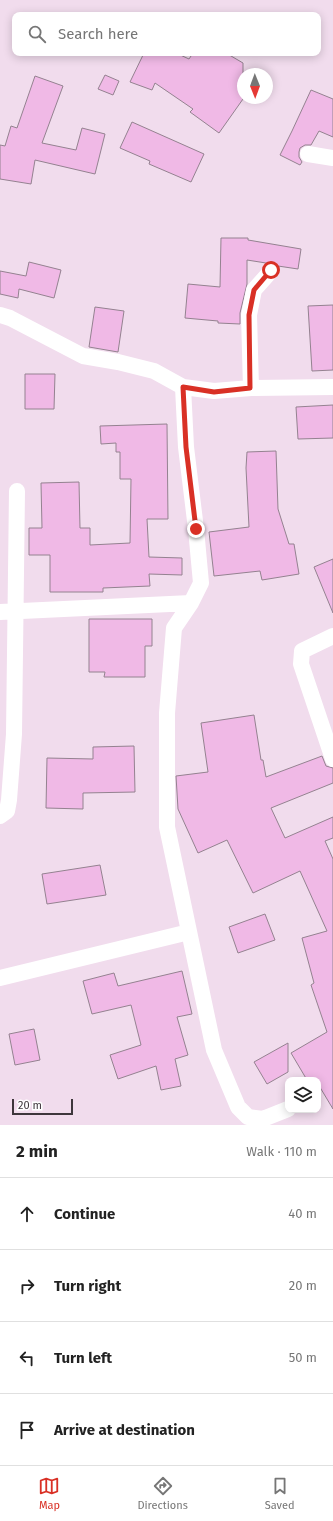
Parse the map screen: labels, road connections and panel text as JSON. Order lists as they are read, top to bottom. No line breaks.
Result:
{"scale_bar":"20 m","north":"bottom","page":{"search":"Search here","scale":"20 m","heading":["2 min","Walk · 110 m"],"list":[["Continue","40 m"],["Turn right","20 m"],["Turn left","50 m"],"Arrive at destination"],"nav":["Map","Directions","Saved"]}}
